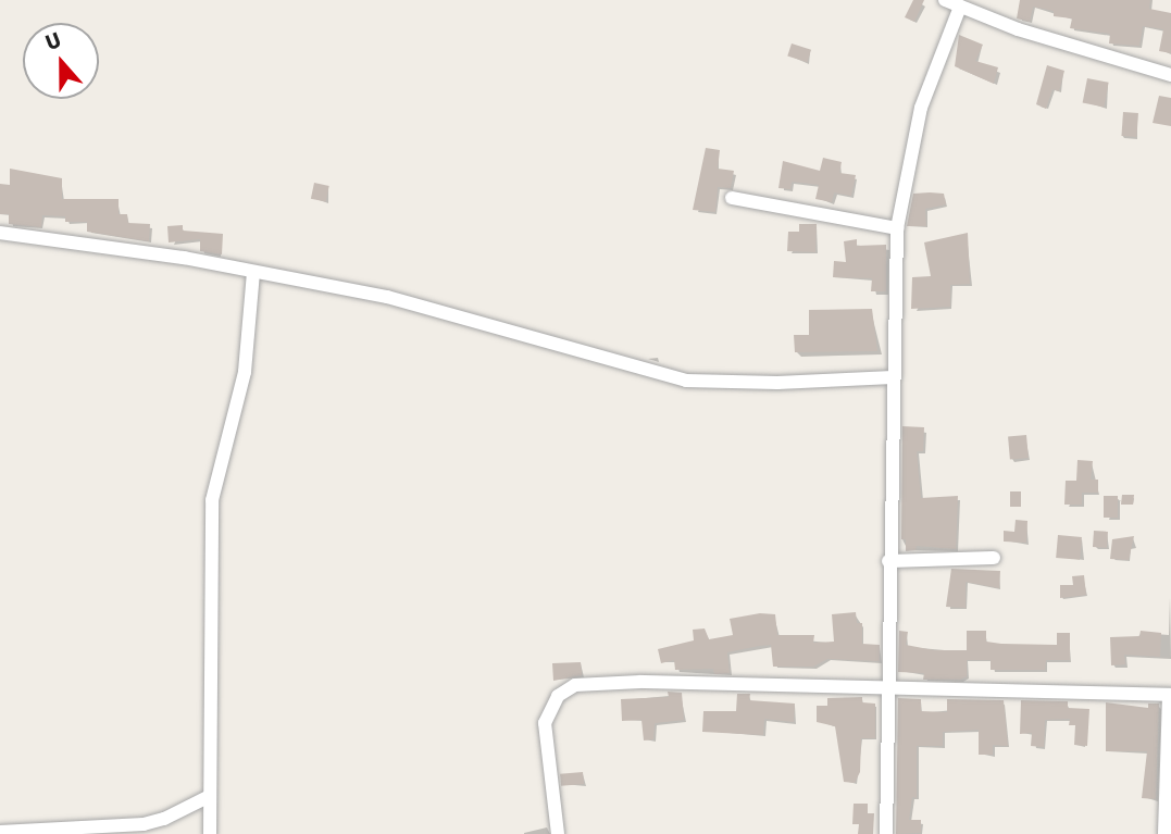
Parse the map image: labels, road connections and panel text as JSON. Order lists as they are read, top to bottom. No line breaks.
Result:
{"north":"top"}
